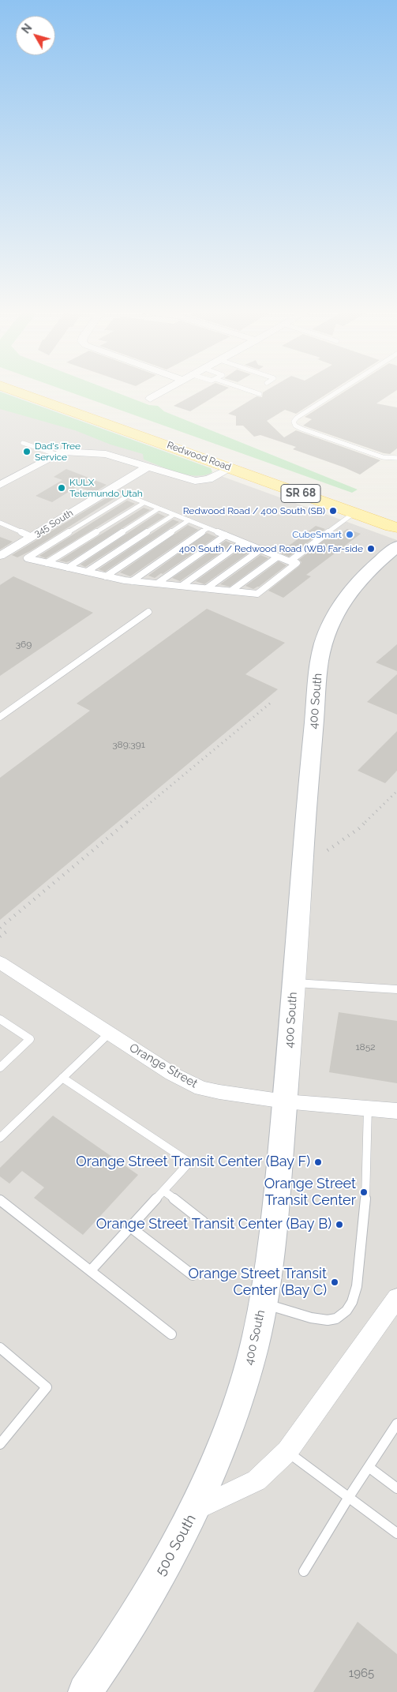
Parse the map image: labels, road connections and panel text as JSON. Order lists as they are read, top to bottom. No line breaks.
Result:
{"streets":{"main road":["Redwood Road","SR 68"],"street":["345 South","400 South","Orange Street","500 South"]},"crossings":[["400 South","Orange Street"],["400 South","500 South"]],"places":["Dad's Tree Service","KULX Telemundo Utah","Redwood Road / 400 South (SB)","CubeSmart","400 South / Redwood Road (WB) Far-side","Orange Street Transit Center (Bay F)","Orange Street Transit Center","Orange Street Transit Center (Bay B)","Orange Street Transit Center (Bay C)"],"house_numbers":["369","389;391","1852","1965"],"north":"top left"}
